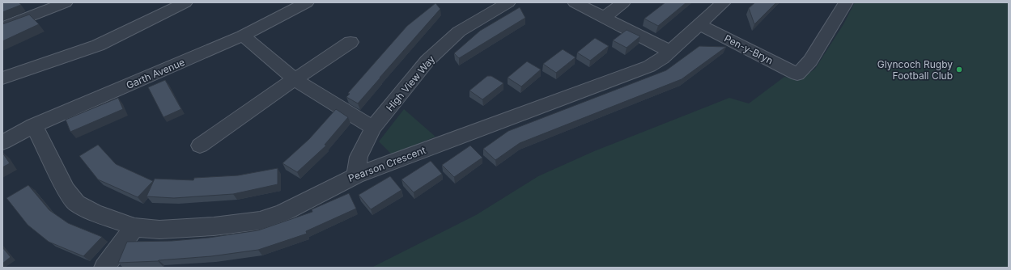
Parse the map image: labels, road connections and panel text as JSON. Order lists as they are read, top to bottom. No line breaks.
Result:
{"streets":{"street":["Pen-y-Bryn","Garth Avenue","High View Way","Pearson Crescent"]},"crossings":[["Pen-y-Bryn","Pearson Crescent"],["Garth Avenue","Pearson Crescent"],["High View Way","Pearson Crescent"]],"places":["Glyncoch Rugby Football Club"]}
